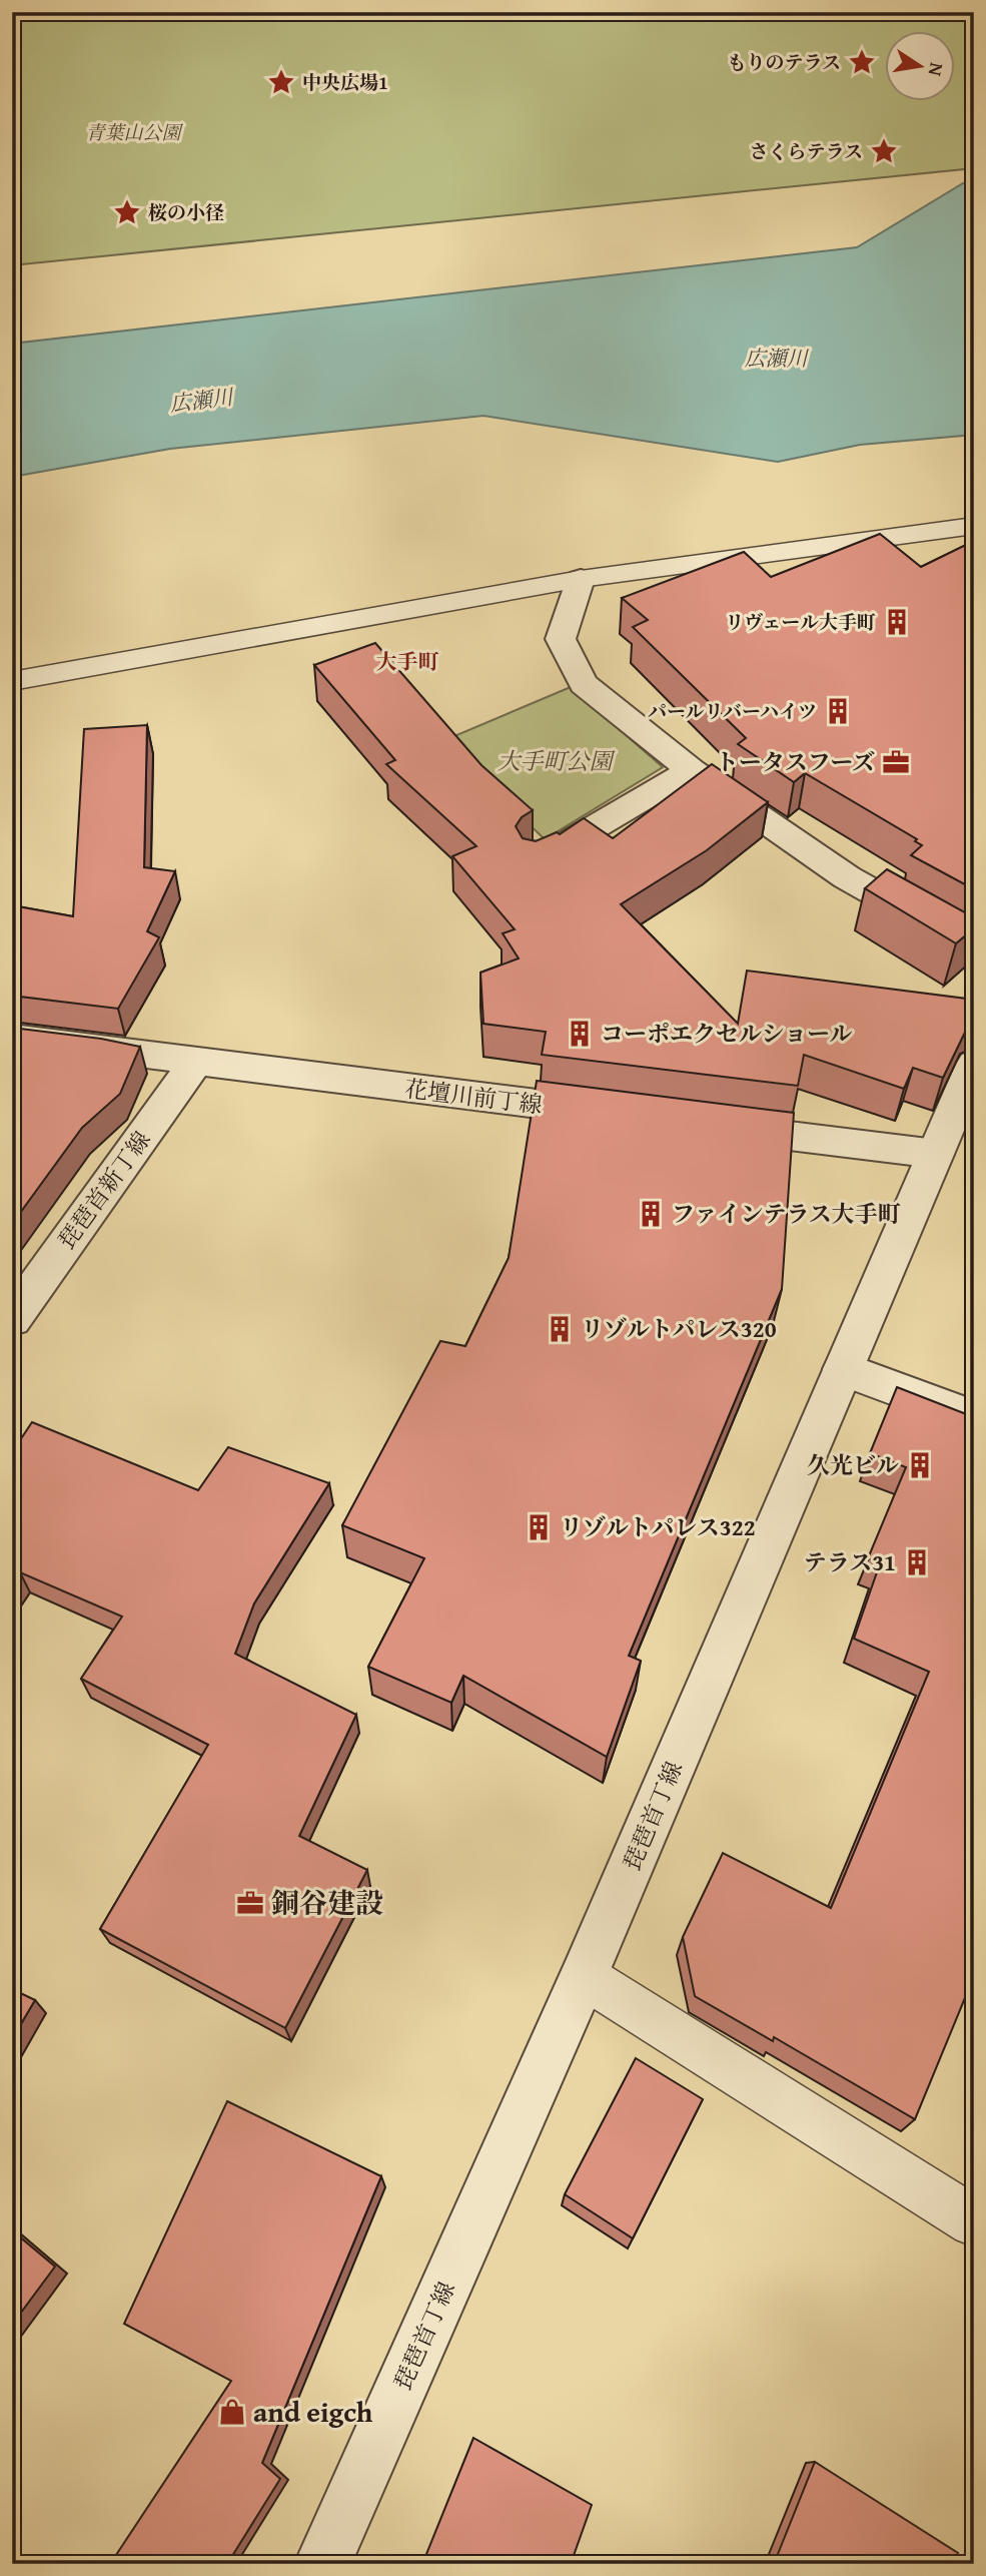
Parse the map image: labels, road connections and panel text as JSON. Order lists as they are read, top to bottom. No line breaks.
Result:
{"streets":{"street":["花壇川前丁線","琵琶首新丁線","琵琶首丁線"]},"crossings":[["花壇川前丁線","琵琶首新丁線"]],"districts":["大手町"],"water":["広瀬川"],"parks":["青葉山公園","大手町公園"],"places":{"place":["もりのテラス","中央広場1","さくらテラス","桜の小径"],"building":["リヴェール大手町","パールリバーハイツ","コーポエクセルショール","ファインテラス大手町","リゾルトパレス320","久光ビル","リゾルトパレス322","テラス31"],"office":["トータスフーズ","銅谷建設"],"shop":["and eigch"]},"north":"right"}
